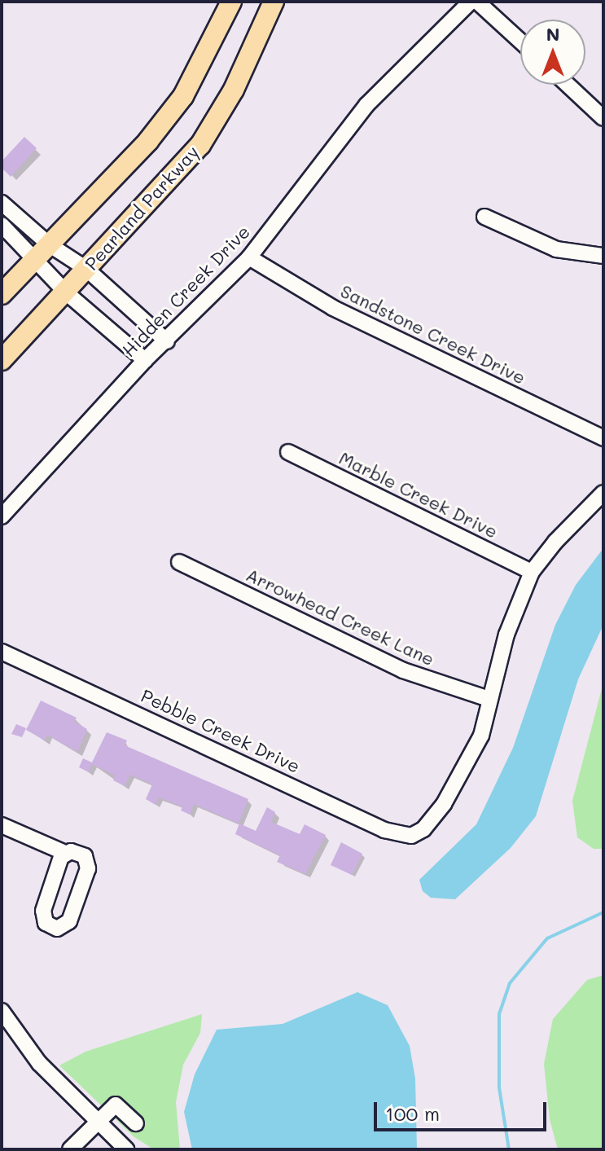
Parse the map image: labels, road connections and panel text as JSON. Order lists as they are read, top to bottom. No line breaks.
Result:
{"streets":{"main road":["Pearland Parkway"],"street":["Hidden Creek Drive","Sandstone Creek Drive","Marble Creek Drive","Arrowhead Creek Lane","Pebble Creek Drive"]},"crossings":[["Hidden Creek Drive","Sandstone Creek Drive"],["Arrowhead Creek Lane","Pebble Creek Drive"]],"scale_bar":"100 m","north":"top"}
